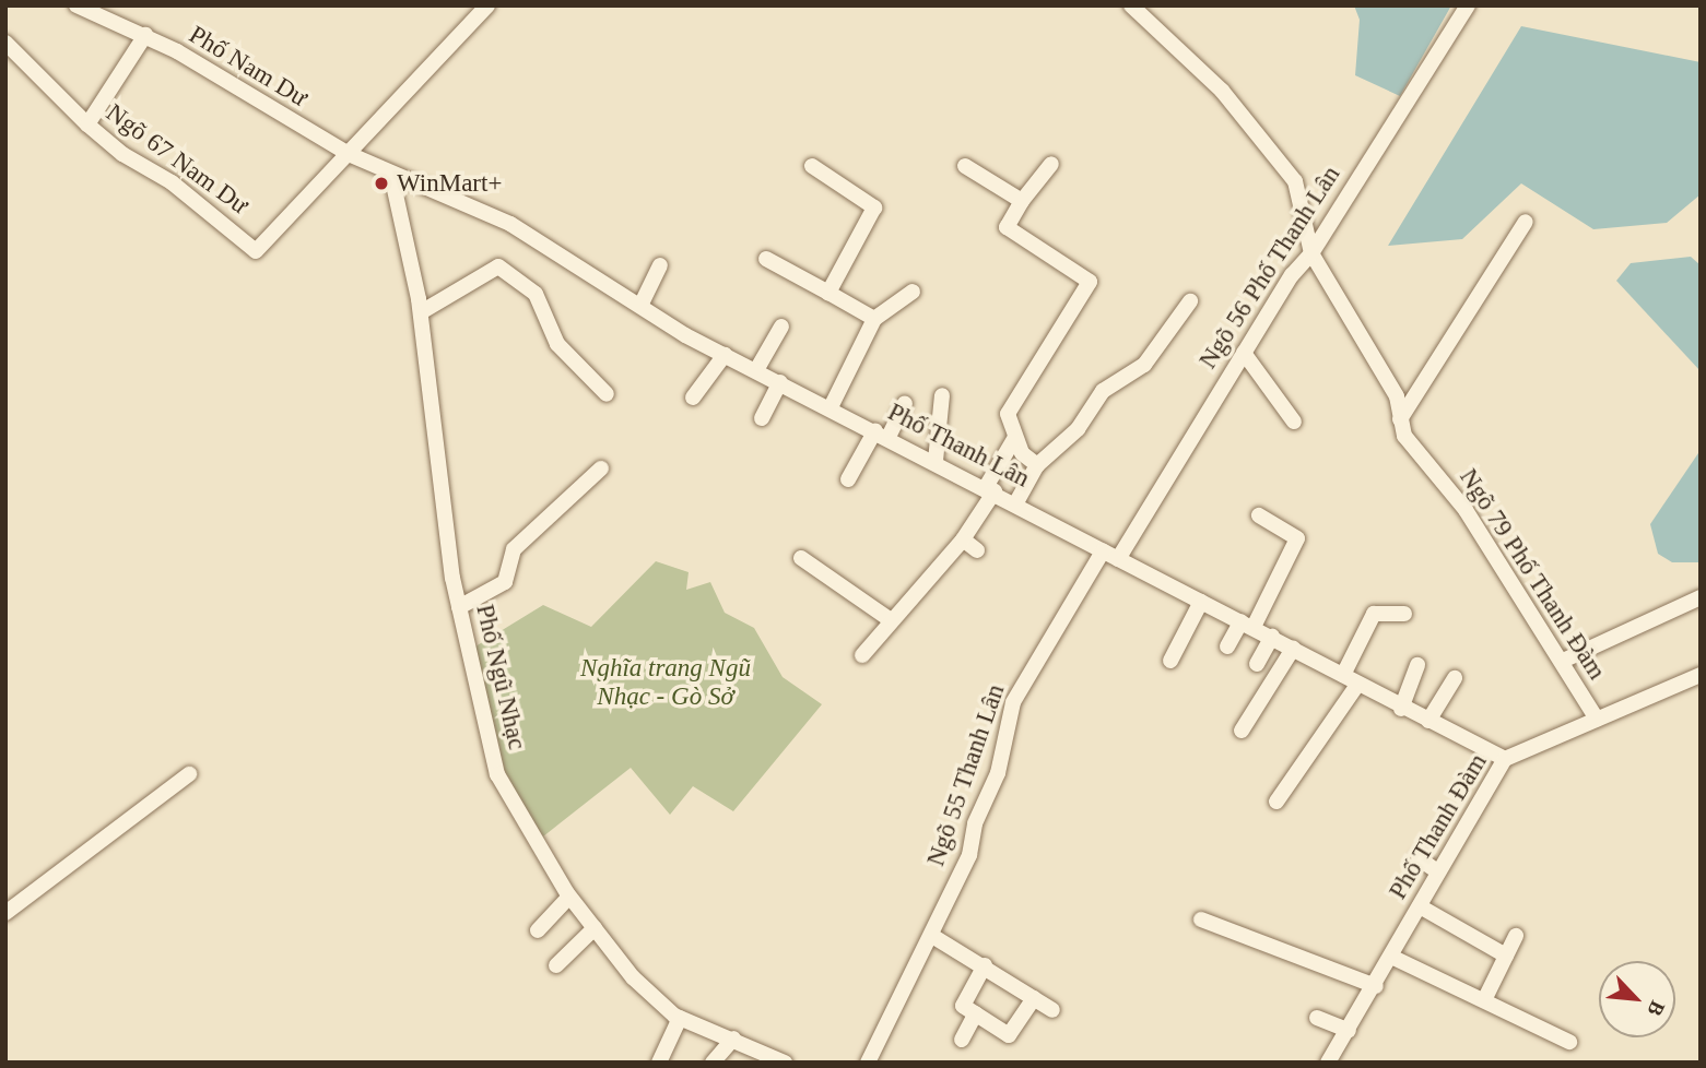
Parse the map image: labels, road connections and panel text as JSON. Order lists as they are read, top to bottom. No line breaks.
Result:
{"streets":{"street":["Phố Nam Dư","Ngõ 67 Nam Dư","Ngõ 56 Phố Thanh Lân","Phố Thanh Lân","Ngõ 79 Phố Thanh Đàm","Phố Ngũ Nhạc","Ngõ 55 Thanh Lân","Phố Thanh Đàm"]},"crossings":[["Phố Nam Dư","Ngõ 67 Nam Dư"],["Phố Nam Dư","Phố Thanh Lân"],["Phố Nam Dư","Phố Ngũ Nhạc"],["Ngõ 56 Phố Thanh Lân","Phố Thanh Lân"],["Ngõ 56 Phố Thanh Lân","Ngõ 79 Phố Thanh Đàm"],["Phố Thanh Lân","Phố Ngũ Nhạc"],["Phố Thanh Lân","Ngõ 55 Thanh Lân"],["Phố Thanh Lân","Phố Thanh Đàm"],["Ngõ 79 Phố Thanh Đàm","Phố Thanh Đàm"]],"parks":["Nghĩa trang Ngũ Nhạc - Gò Sở"],"places":["WinMart+"],"north":"bottom right"}
